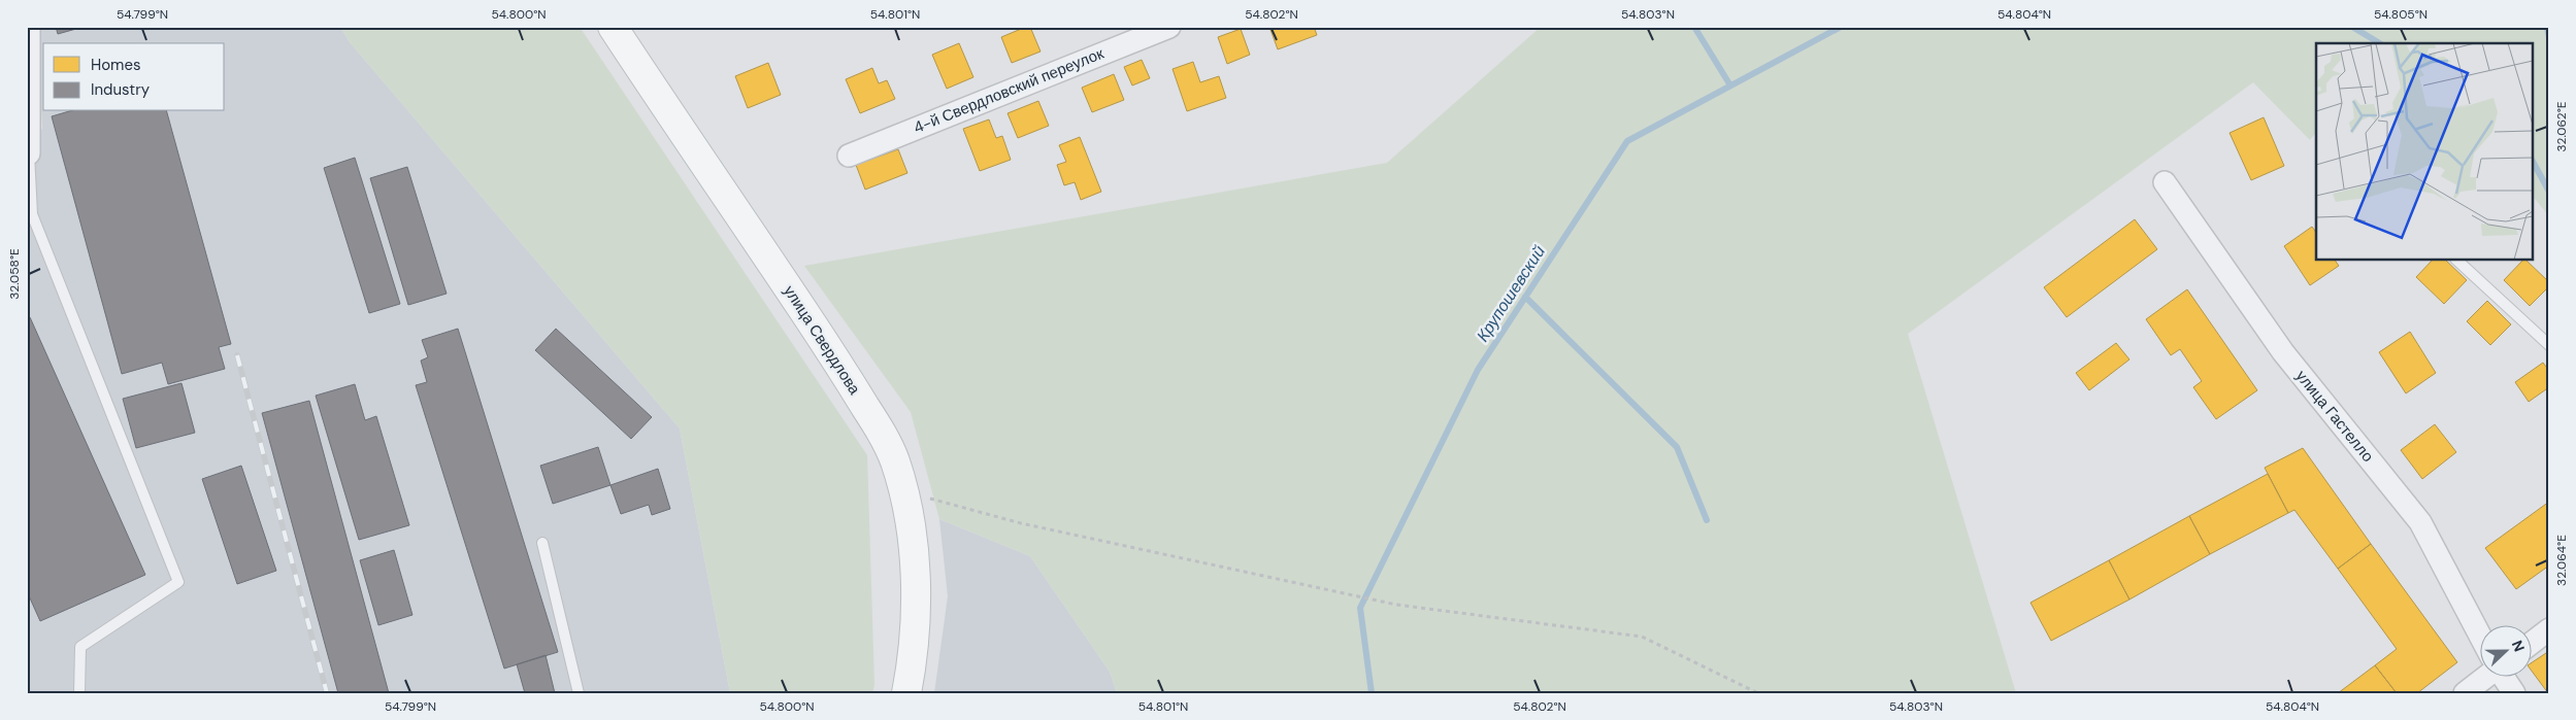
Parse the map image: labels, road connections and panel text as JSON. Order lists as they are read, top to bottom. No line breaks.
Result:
{"streets":{"main road":["улица Свердлова"],"street":["4-й Свердловский переулок","улица Гастелло"]},"water":["Крупошевский"],"legend":["Homes","Industry"],"north":"right","coordinates":["54.799°N","54.800°N","54.801°N","54.802°N","54.803°N","54.804°N","54.805°N","32.062°E","32.058°E","32.064°E"]}
